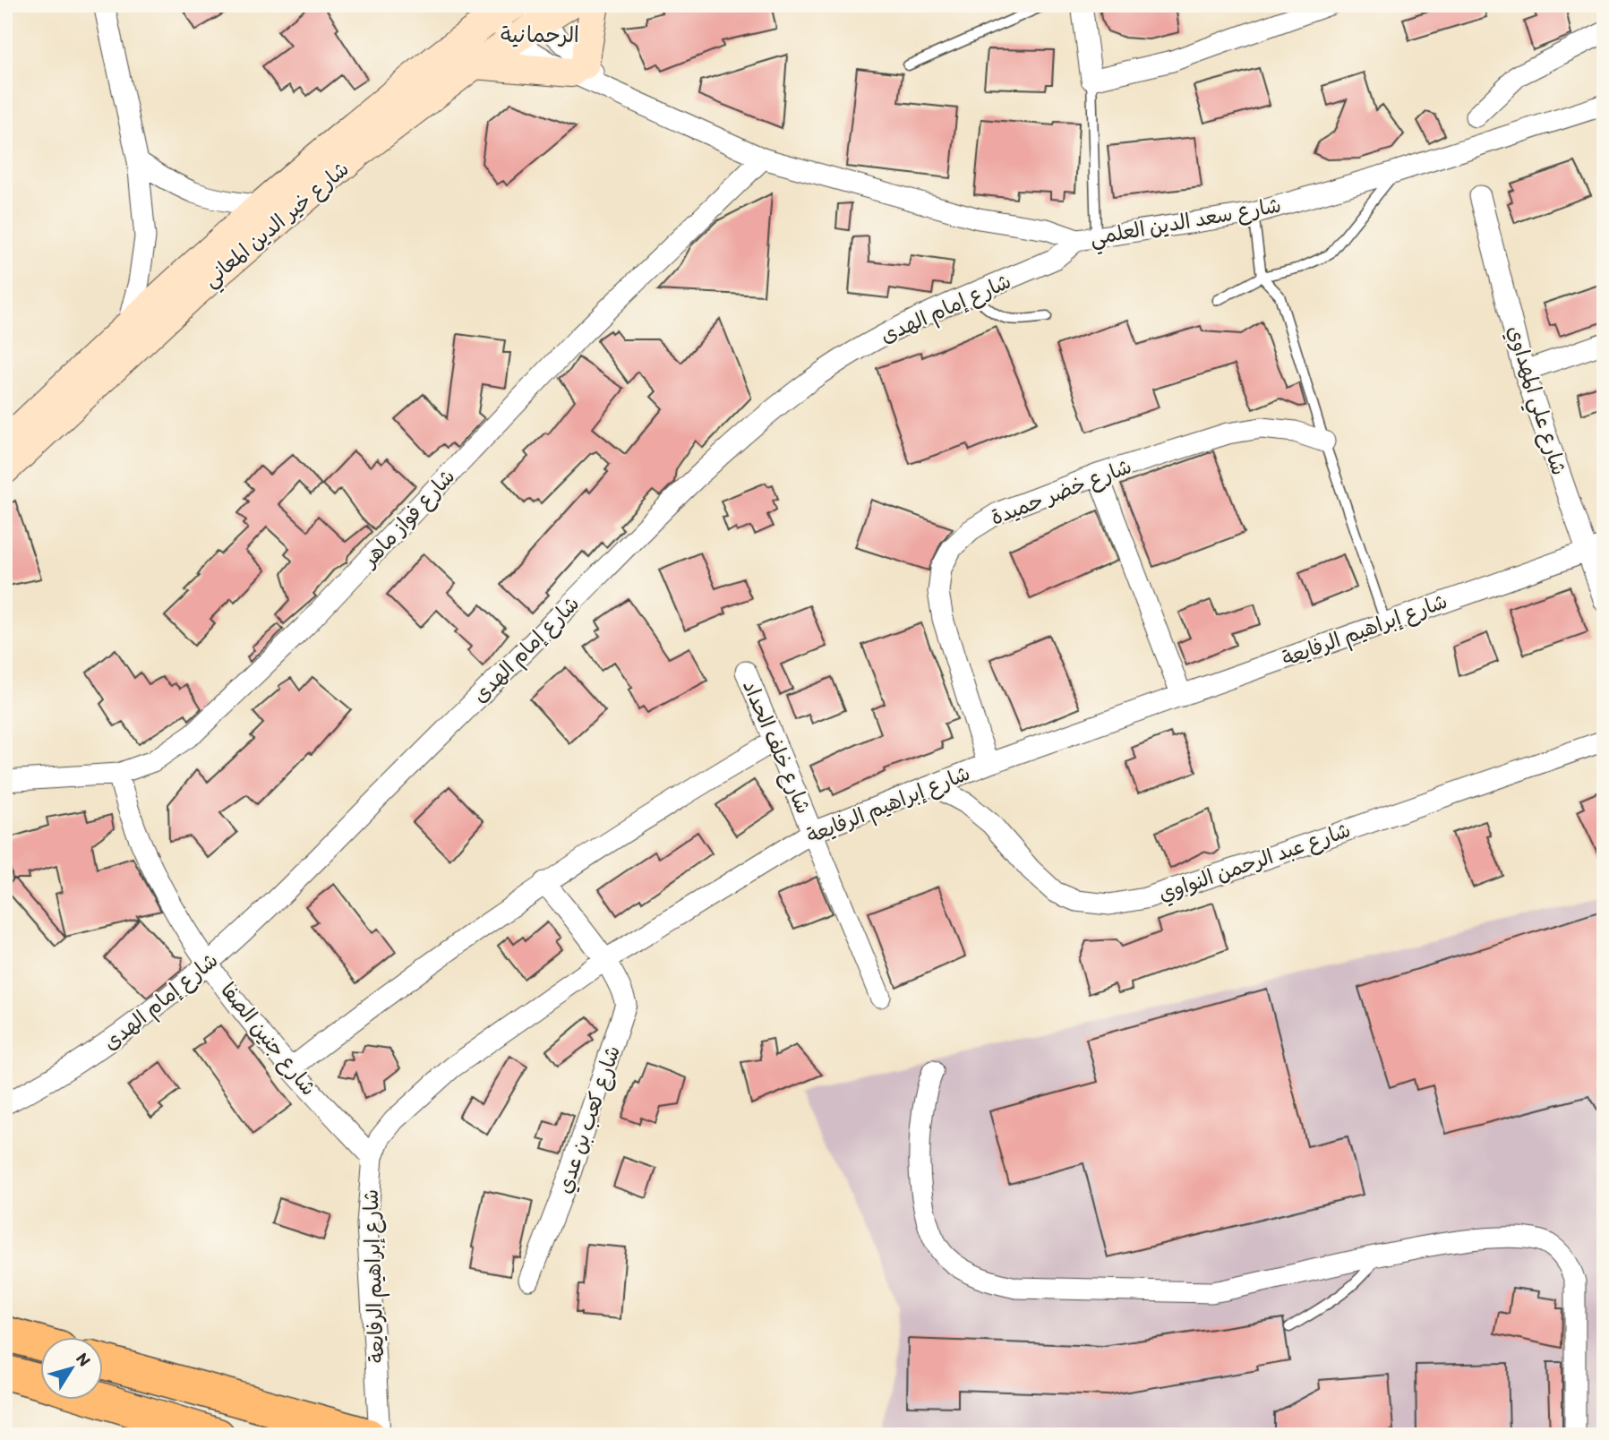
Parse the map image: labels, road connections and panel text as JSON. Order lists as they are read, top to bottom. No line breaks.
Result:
{"streets":{"street":["شارع سعد الدين العلمي","شارع خير الدين المعاني","شارع إمام الهدى","شارع علي المهداوي","شارع خضر حميدة","شارع فواز ماهر","شارع إبراهيم الرفايعة","شارع خلف الحداد","شارع عبد الرحمن النواوي","شارع جنين الصفا","شارع كعب بن عدي"]},"crossings":[["شارع سعد الدين العلمي","شارع خير الدين المعاني"],["شارع سعد الدين العلمي","شارع إمام الهدى"],["شارع سعد الدين العلمي","شارع فواز ماهر"],["شارع إمام الهدى","شارع جنين الصفا"],["شارع علي المهداوي","شارع إبراهيم الرفايعة"],["شارع خضر حميدة","شارع إبراهيم الرفايعة"],["شارع فواز ماهر","شارع جنين الصفا"],["شارع إبراهيم الرفايعة","شارع خلف الحداد"],["شارع إبراهيم الرفايعة","شارع عبد الرحمن النواوي"],["شارع إبراهيم الرفايعة","شارع جنين الصفا"],["شارع إبراهيم الرفايعة","شارع كعب بن عدي"]],"districts":["الرحمانية"],"north":"top right"}
